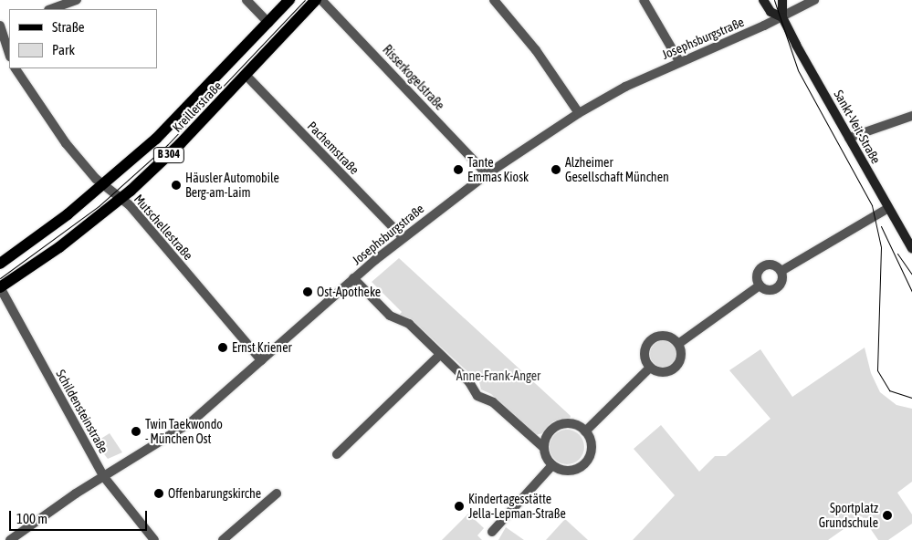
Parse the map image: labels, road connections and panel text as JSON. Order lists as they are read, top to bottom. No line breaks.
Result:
{"streets":{"main road":["Kreillerstraße","B 304"],"street":["Josephsburgstraße","Risserkogelstraße","Sankt-Veit-Straße","Pachemstraße","Mutschellestraße","Schildensteinstraße"]},"crossings":[["Josephsburgstraße","Risserkogelstraße"],["Josephsburgstraße","Sankt-Veit-Straße"],["Josephsburgstraße","Pachemstraße"],["Josephsburgstraße","Mutschellestraße"],["Josephsburgstraße","Schildensteinstraße"],["Kreillerstraße","Pachemstraße"],["Kreillerstraße","Mutschellestraße"],["Kreillerstraße","Schildensteinstraße"]],"parks":["Anne-Frank-Anger"],"places":["Tante Emmas Kiosk","Alzheimer Gesellschaft München","Häusler Automobile Berg-am-Laim","Ost-Apotheke","Ernst Kriener","Twin Taekwondo - München Ost","Offenbarungskirche","Kindertagesstätte Jella-Lepman-Straße","Sportplatz Grundschule"],"legend":["Straße","Park"],"scale_bar":"100 m"}
